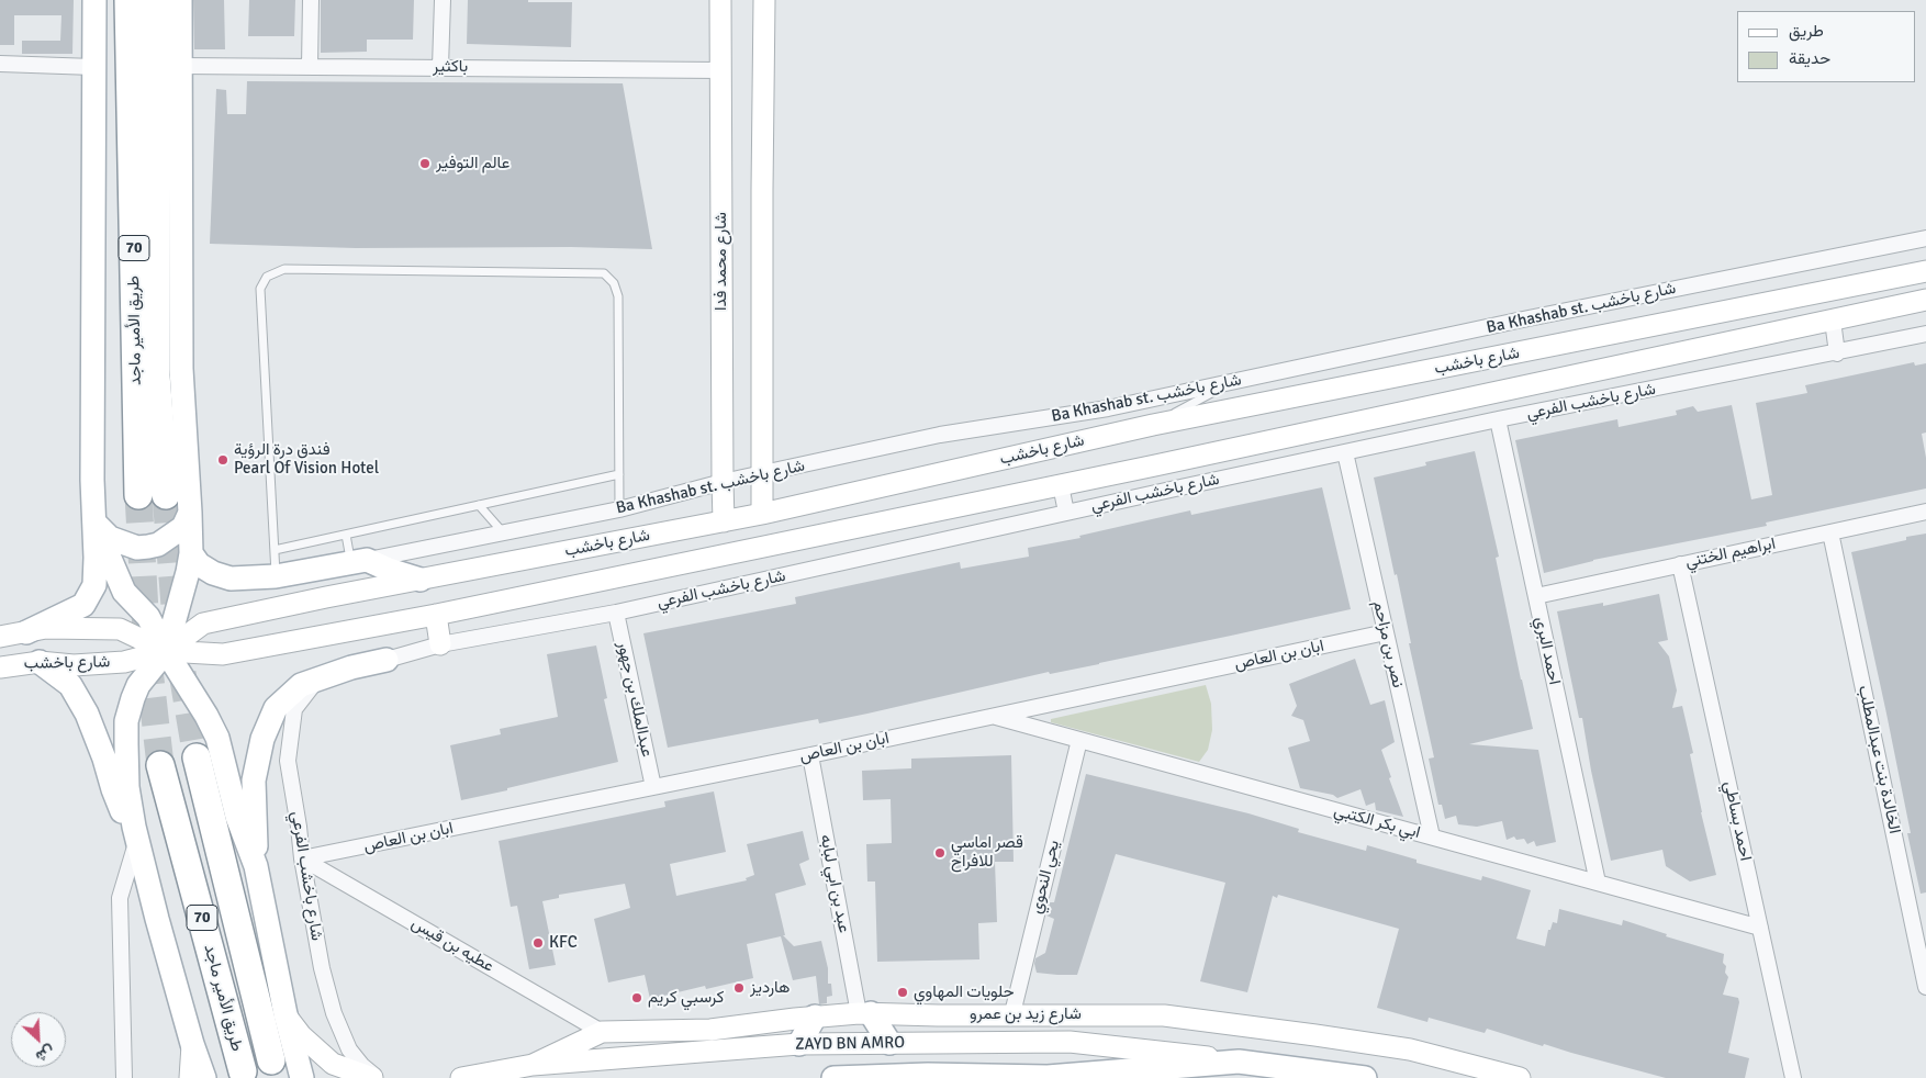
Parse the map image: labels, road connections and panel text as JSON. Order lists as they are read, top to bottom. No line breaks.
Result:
{"streets":{"highway":["70","طريق الأمير ماجد"],"main road":["شارع محمد فدا","شارع باخشب","شارع زيد بن عمرو","ZAYD BN AMRO"],"street":["باكثير","Ba Khashab st. شارع باخشب","شارع باخشب الفرعي","ابراهيم الختني","نصر بن مزاحم","احمد البري","ابان بن العاص","عبدالملك بن جهور","الخالدة بنت عبدالمطلب","احمد بساطي","ابي بكر الكتبي","يحي النحوي","عبد بن ابي لبابه","عطيه بن قيس"]},"crossings":[["باكثير","شارع محمد فدا"],["شارع محمد فدا","Ba Khashab st. شارع باخشب"],["شارع محمد فدا","شارع باخشب"],["شارع باخشب الفرعي","نصر بن مزاحم"],["شارع باخشب الفرعي","احمد البري"],["شارع باخشب الفرعي","ابان بن العاص"],["شارع باخشب الفرعي","عبدالملك بن جهور"],["شارع باخشب الفرعي","عطيه بن قيس"],["ابراهيم الختني","احمد البري"],["ابراهيم الختني","الخالدة بنت عبدالمطلب"],["ابراهيم الختني","احمد بساطي"],["نصر بن مزاحم","ابان بن العاص"],["نصر بن مزاحم","ابي بكر الكتبي"],["احمد البري","ابي بكر الكتبي"],["ابان بن العاص","عبدالملك بن جهور"],["ابان بن العاص","ابي بكر الكتبي"],["ابان بن العاص","عبد بن ابي لبابه"],["ابان بن العاص","عطيه بن قيس"],["احمد بساطي","ابي بكر الكتبي"],["ابي بكر الكتبي","يحي النحوي"],["يحي النحوي","شارع زيد بن عمرو"],["عبد بن ابي لبابه","شارع زيد بن عمرو"],["عطيه بن قيس","شارع زيد بن عمرو"],["شارع زيد بن عمرو","ZAYD BN AMRO"]],"places":["عالم التوفير","فندق درة الرؤية Pearl Of Vision Hotel","قصر اماسي للافراح","KFC","هارديز","حلويات المهاوي","كرسبي كريم"],"legend":["طريق","حديقة"],"north":"bottom right"}
